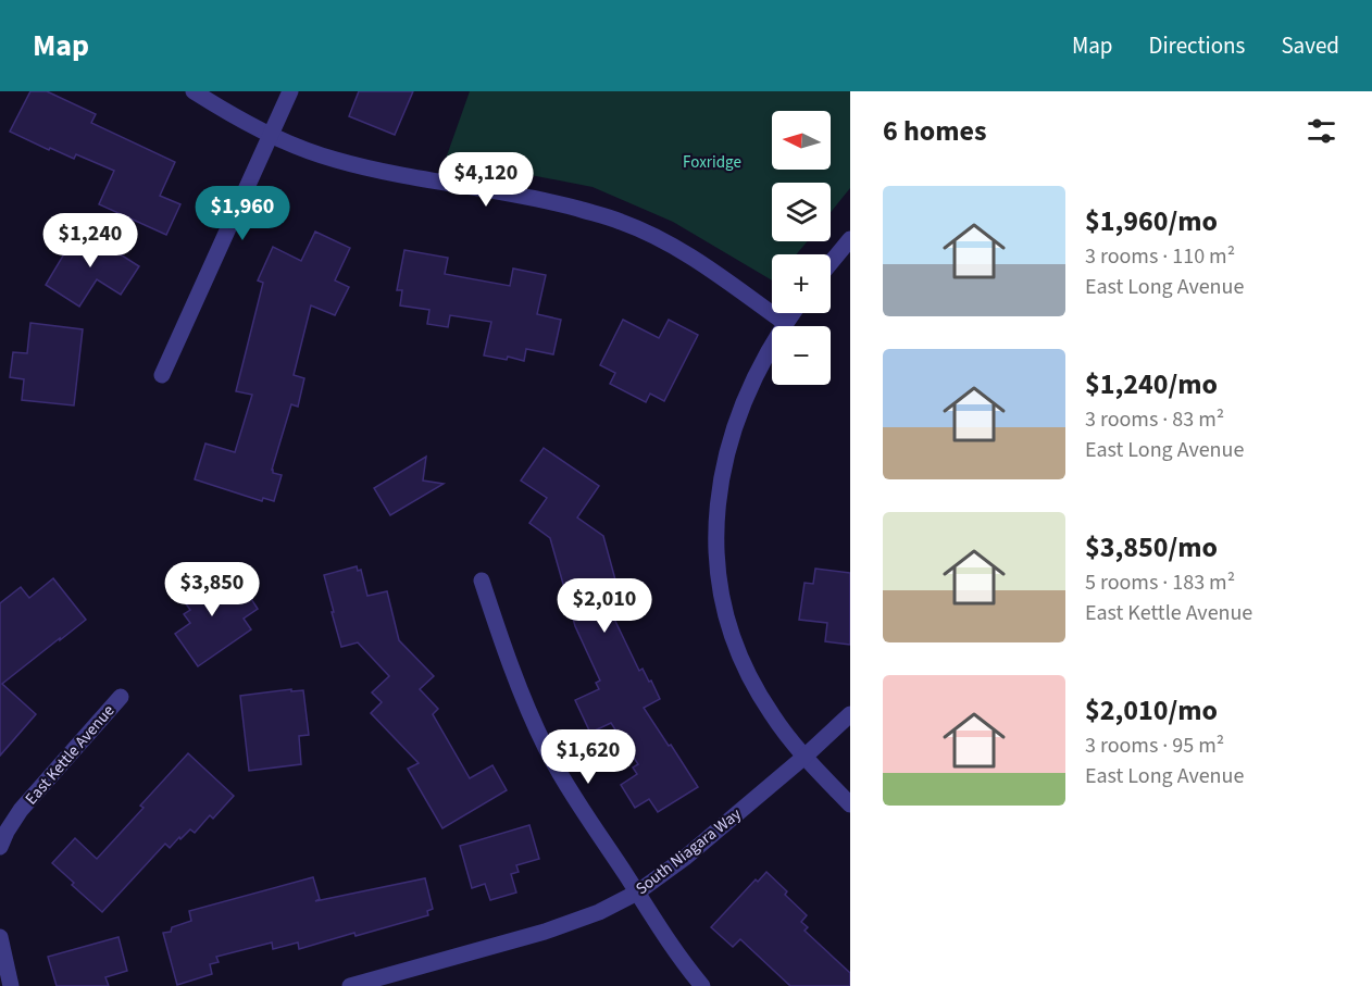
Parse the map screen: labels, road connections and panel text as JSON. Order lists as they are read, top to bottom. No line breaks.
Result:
{"streets":{"street":["East Kettle Avenue","South Niagara Way"]},"parks":["Foxridge"],"north":"left","page":{"header":"Map","nav":["Map","Directions","Saved"],"heading":"6 homes","map_buttons":["+","−"],"price":["$4,120","$1,960","$1,240","$3,850","$2,010","$1,620"],"list":[{"name":"$1,960/mo","note":"3 rooms · 110 m² · East Long Avenue"},{"name":"$1,240/mo","note":"3 rooms · 83 m² · East Long Avenue"},{"name":"$3,850/mo","note":"5 rooms · 183 m² · East Kettle Avenue"},{"name":"$2,010/mo","note":"3 rooms · 95 m² · East Long Avenue"}]}}
